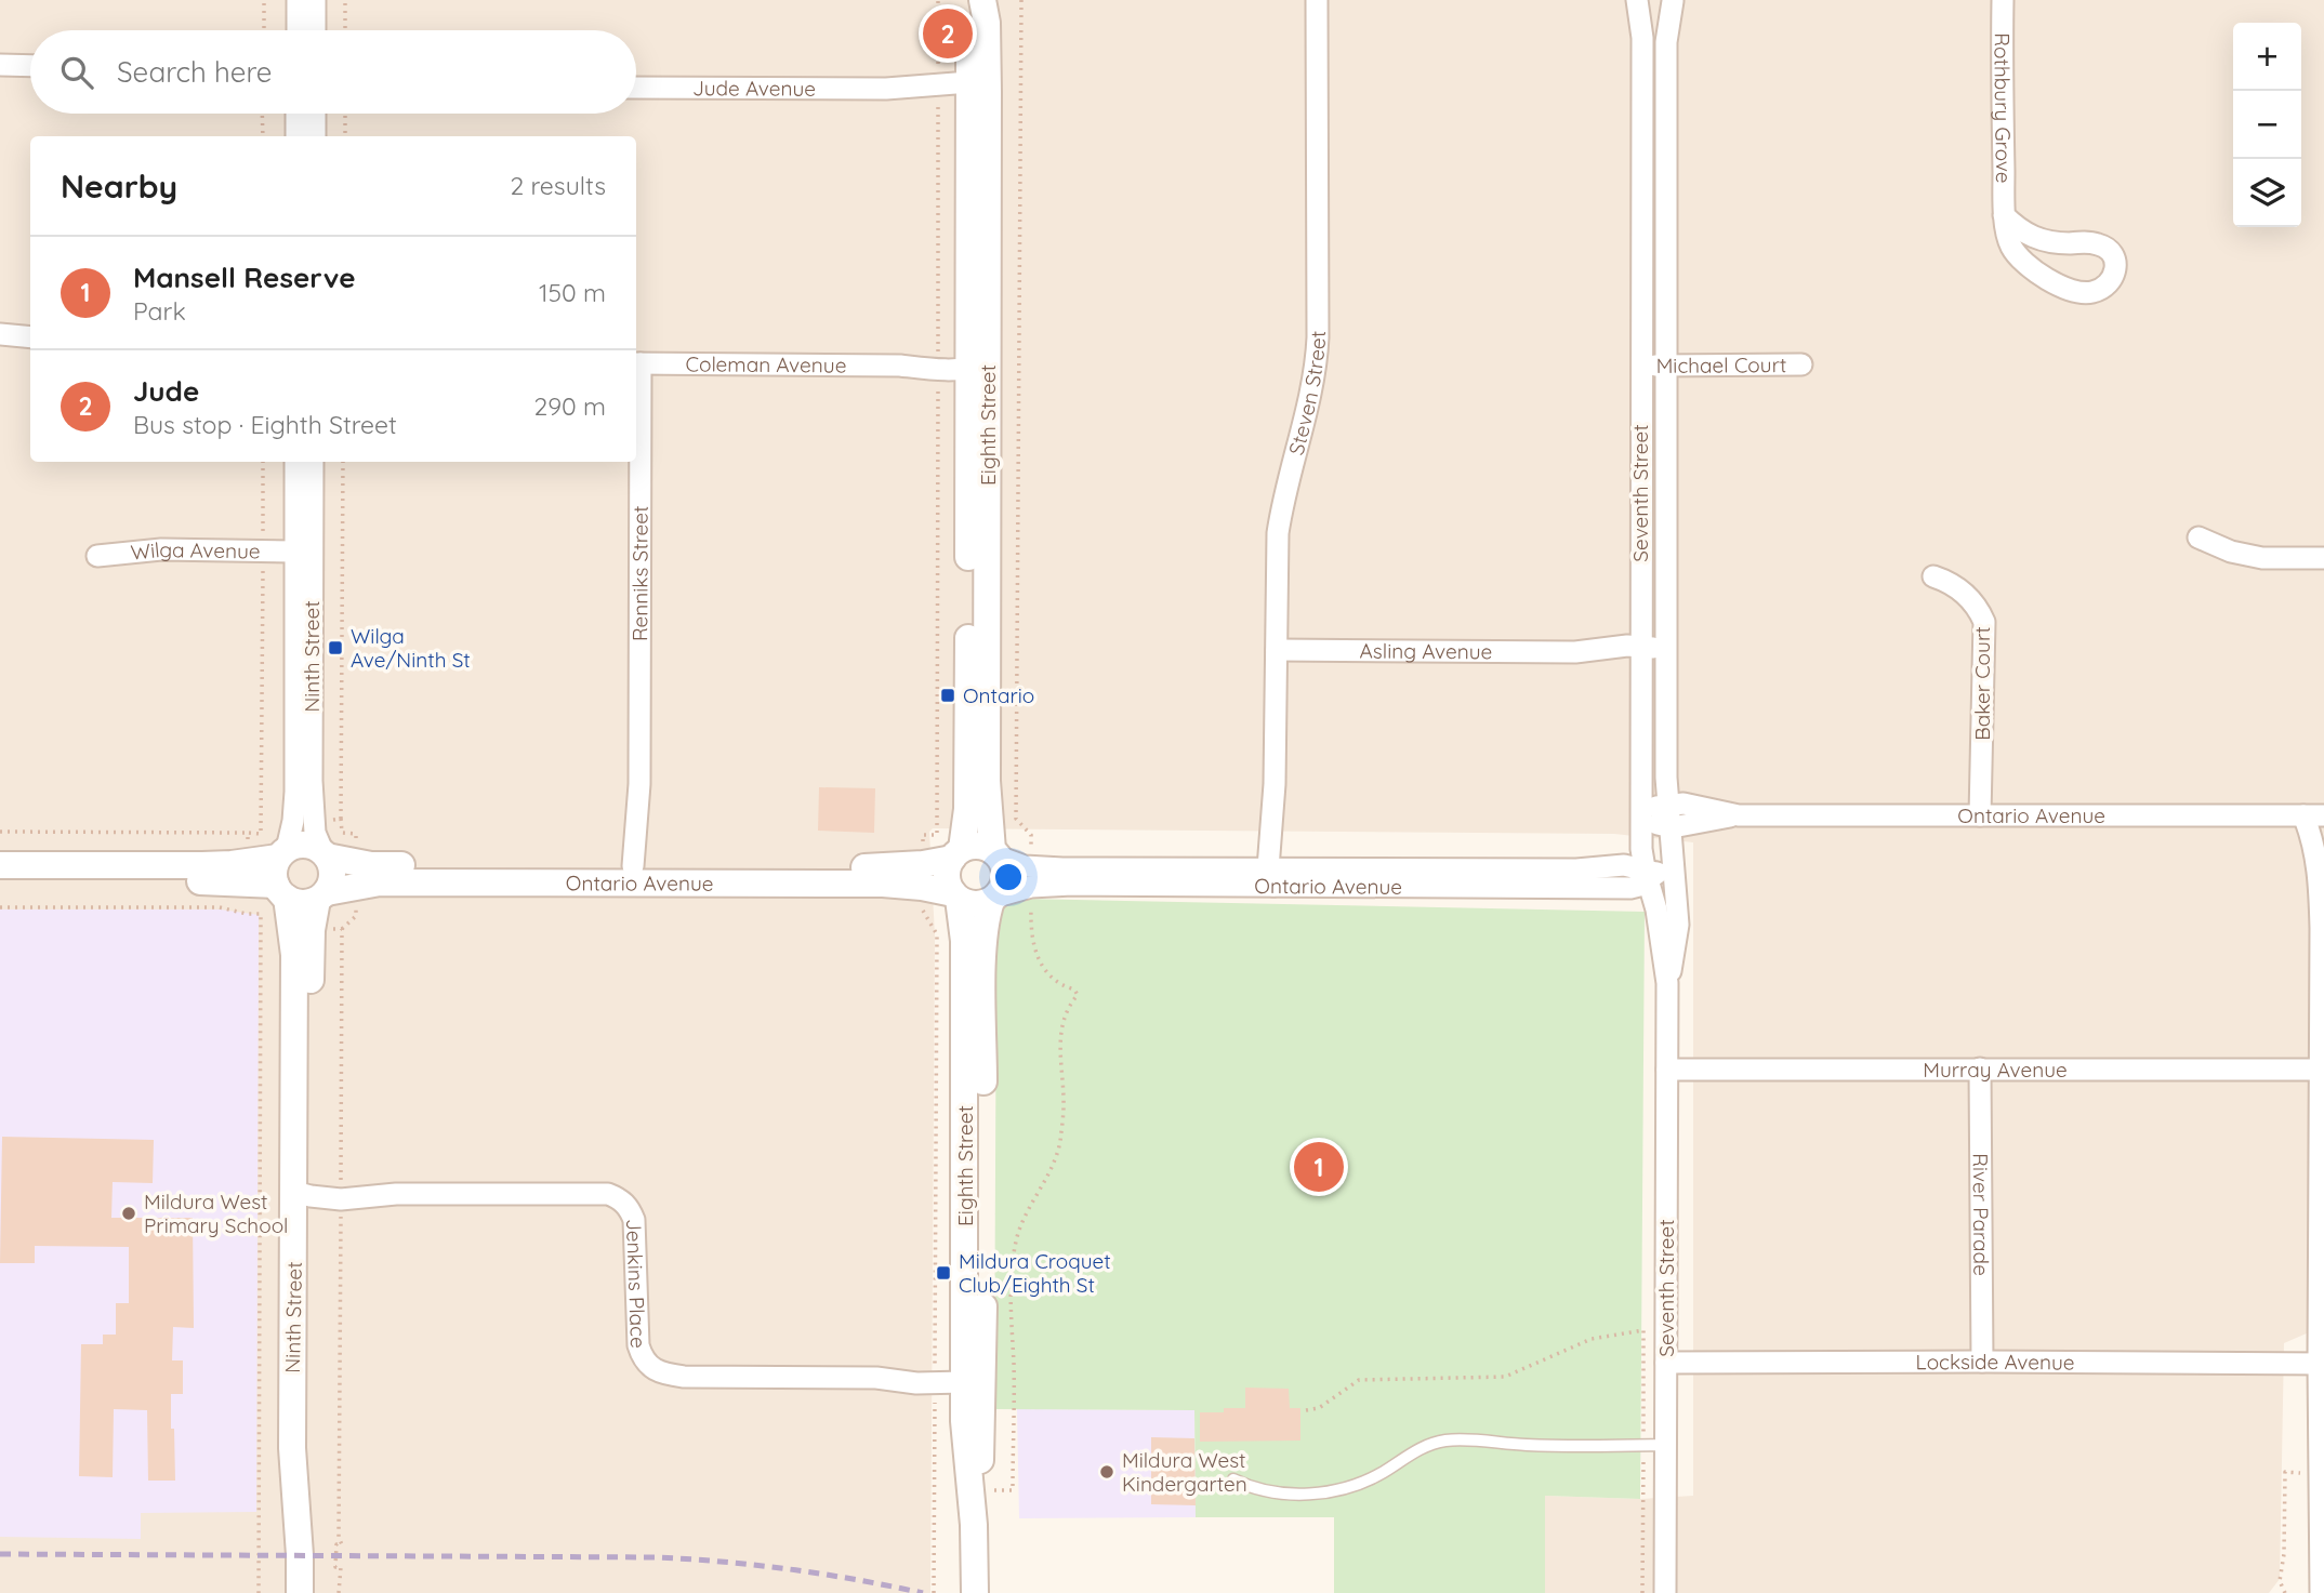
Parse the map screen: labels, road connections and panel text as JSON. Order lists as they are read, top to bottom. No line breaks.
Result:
{"streets":{"street":["Jude Avenue","Rothbury Grove","Coleman Avenue","Michael Court","Steven Street","Eighth Street","Seventh Street","Wilga Avenue","Renniks Street","Asling Avenue","Ninth Street","Baker Court","Ontario Avenue","Murray Avenue","River Parade","Jenkins Place","Lockside Avenue"]},"crossings":[["Jude Avenue","Eighth Street"],["Coleman Avenue","Eighth Street"],["Coleman Avenue","Renniks Street"],["Michael Court","Seventh Street"],["Steven Street","Asling Avenue"],["Steven Street","Ontario Avenue"],["Eighth Street","Ontario Avenue"],["Eighth Street","Jenkins Place"],["Seventh Street","Asling Avenue"],["Seventh Street","Ontario Avenue"],["Seventh Street","Murray Avenue"],["Seventh Street","Lockside Avenue"],["Wilga Avenue","Ninth Street"],["Renniks Street","Ontario Avenue"],["Ninth Street","Ontario Avenue"],["Ninth Street","Jenkins Place"],["Baker Court","Ontario Avenue"],["Murray Avenue","River Parade"],["River Parade","Lockside Avenue"]],"places":{"transit":["Wilga Ave/Ninth St","Ontario","Mildura Croquet Club/Eighth St"],"other":["Mildura West Primary School","Mildura West Kindergarten"]},"page":{"pins":["2","1"],"map_buttons":["+","−"],"search":"Search here","heading":["Nearby","2 results"],"list":[{"mark":"1","name":"Mansell Reserve","note":"Park","value":"150 m"},{"mark":"2","name":"Jude","note":"Bus stop · Eighth Street","value":"290 m"}]}}
